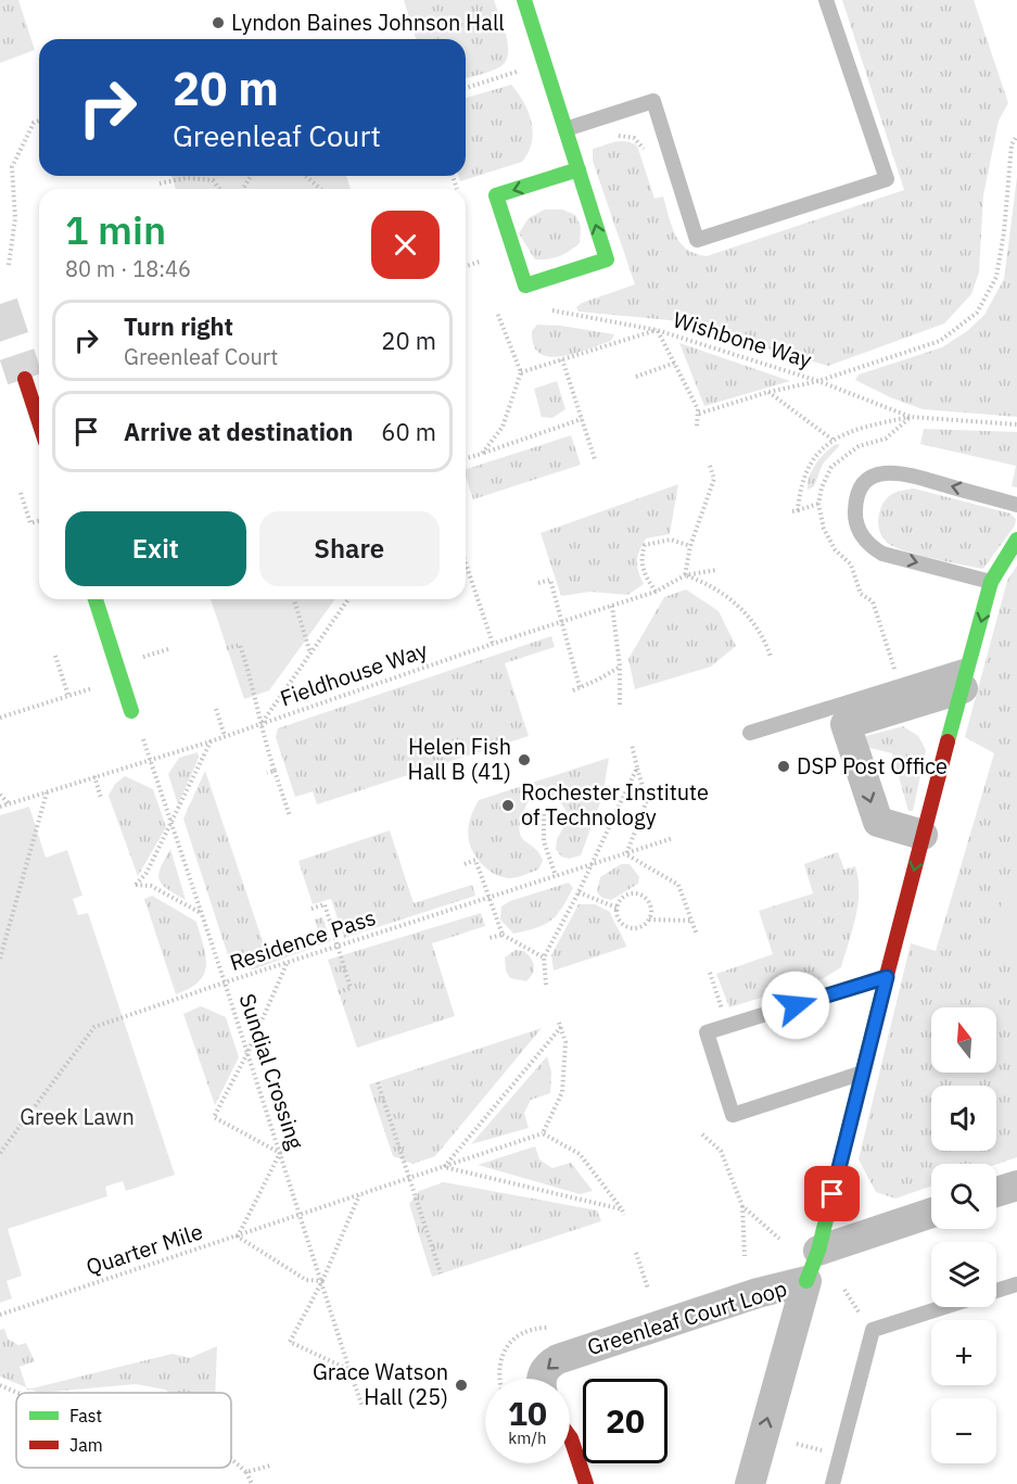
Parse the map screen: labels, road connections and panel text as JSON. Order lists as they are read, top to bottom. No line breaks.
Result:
{"streets":{"street":["Greenleaf Court Loop"],"path":["Wishbone Way","Fieldhouse Way","Residence Pass","Sundial Crossing","Quarter Mile"]},"crossings":[["Fieldhouse Way","Sundial Crossing"],["Residence Pass","Sundial Crossing"],["Sundial Crossing","Quarter Mile"]],"parks":["Greek Lawn"],"places":["Lyndon Baines Johnson Hall","Helen Fish Hall B (41)","DSP Post Office","Rochester Institute of Technology","Grace Watson Hall (25)"],"legend":["Fast","Jam"],"north":"top","page":{"turn":["20 m","Greenleaf Court"],"heading":["1 min","80 m · 18:46"],"list":[{"name":"Turn right","note":"Greenleaf Court","value":"20 m"},{"name":"Arrive at destination","value":"60 m"}],"buttons":["Exit","Share"],"map_buttons":["+","−"],"speed":"10 km/h","limit":"20"}}
